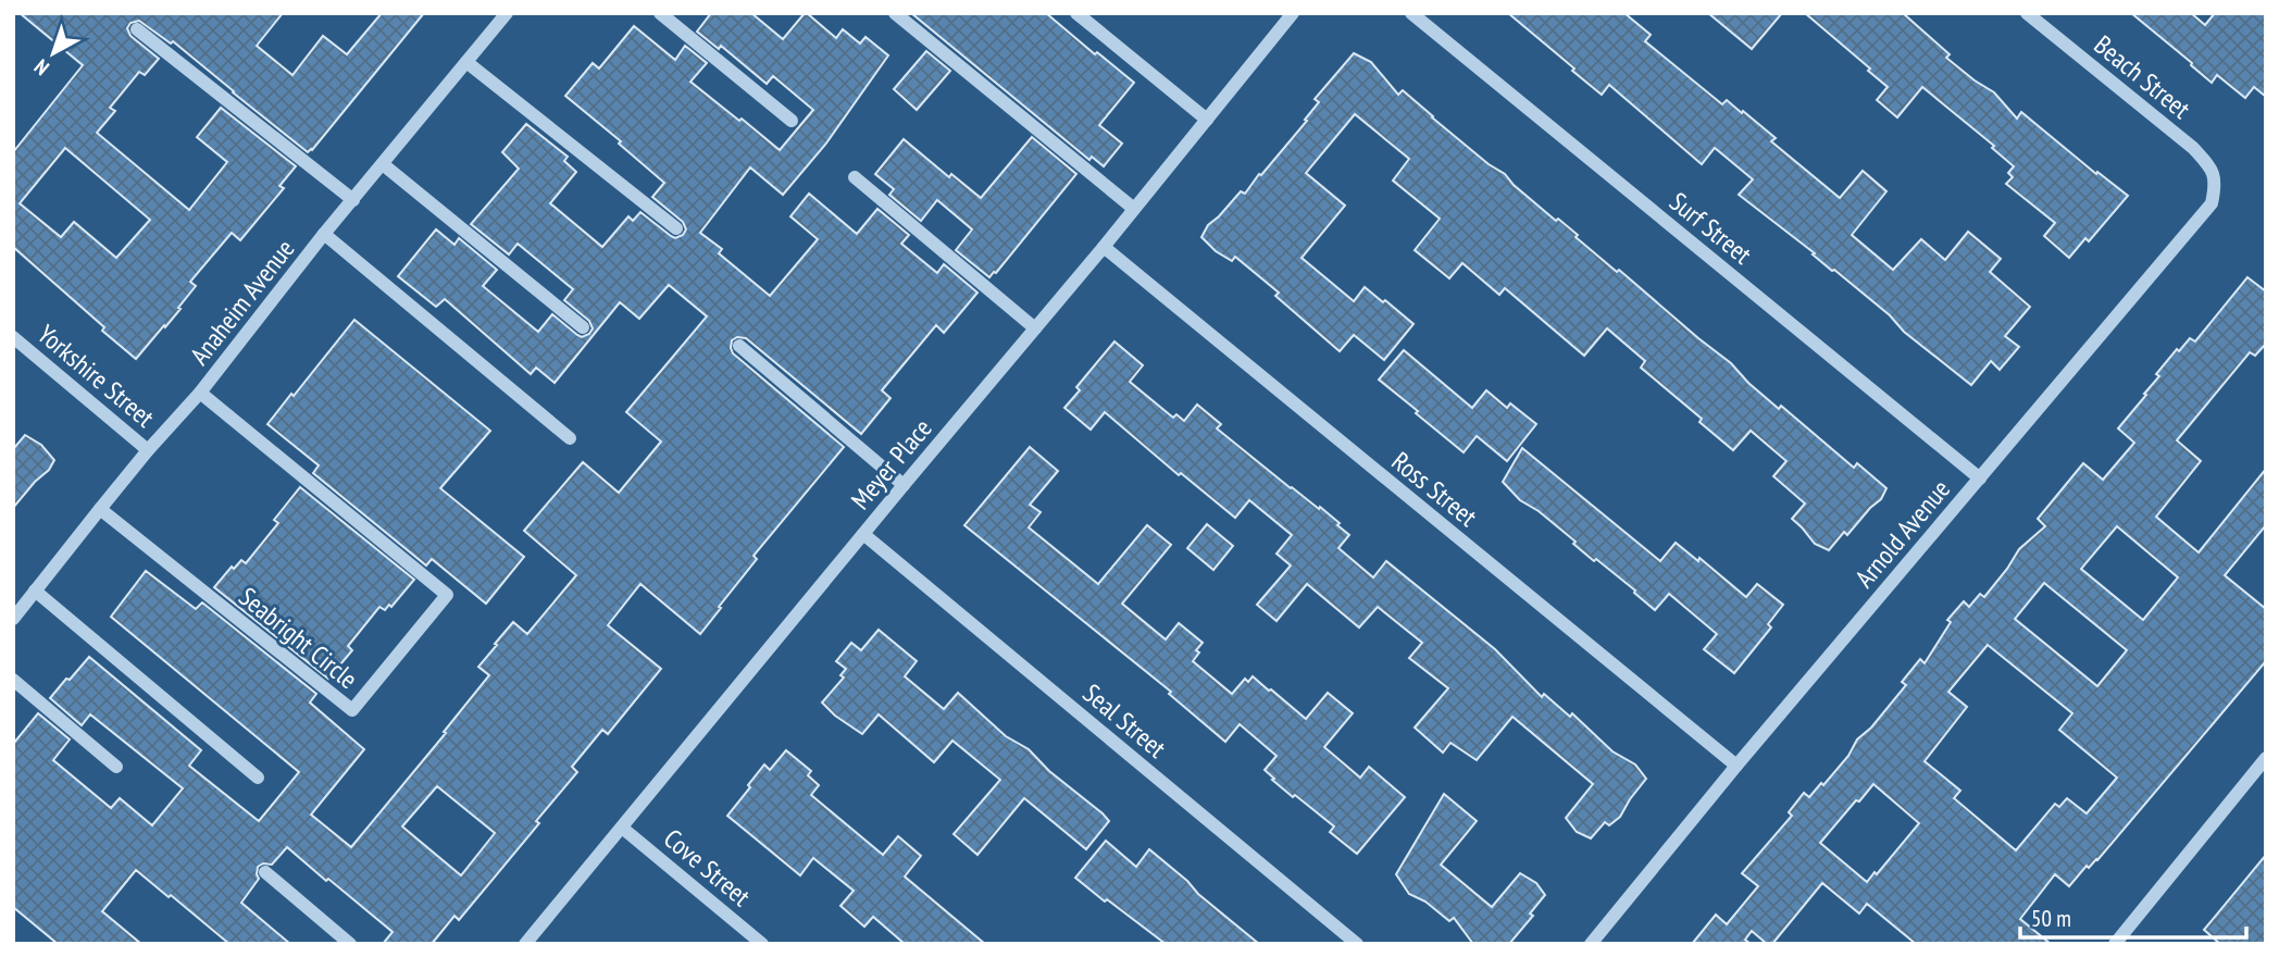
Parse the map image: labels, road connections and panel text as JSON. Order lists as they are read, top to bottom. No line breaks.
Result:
{"streets":{"street":["Beach Street","Surf Street","Anaheim Avenue","Yorkshire Street","Meyer Place","Ross Street","Arnold Avenue","Seabright Circle","Seal Street","Cove Street"]},"crossings":[["Beach Street","Arnold Avenue"],["Surf Street","Arnold Avenue"],["Anaheim Avenue","Yorkshire Street"],["Anaheim Avenue","Seabright Circle"],["Meyer Place","Ross Street"],["Meyer Place","Seal Street"],["Meyer Place","Cove Street"],["Ross Street","Arnold Avenue"]],"scale_bar":"50 m","north":"bottom left"}
